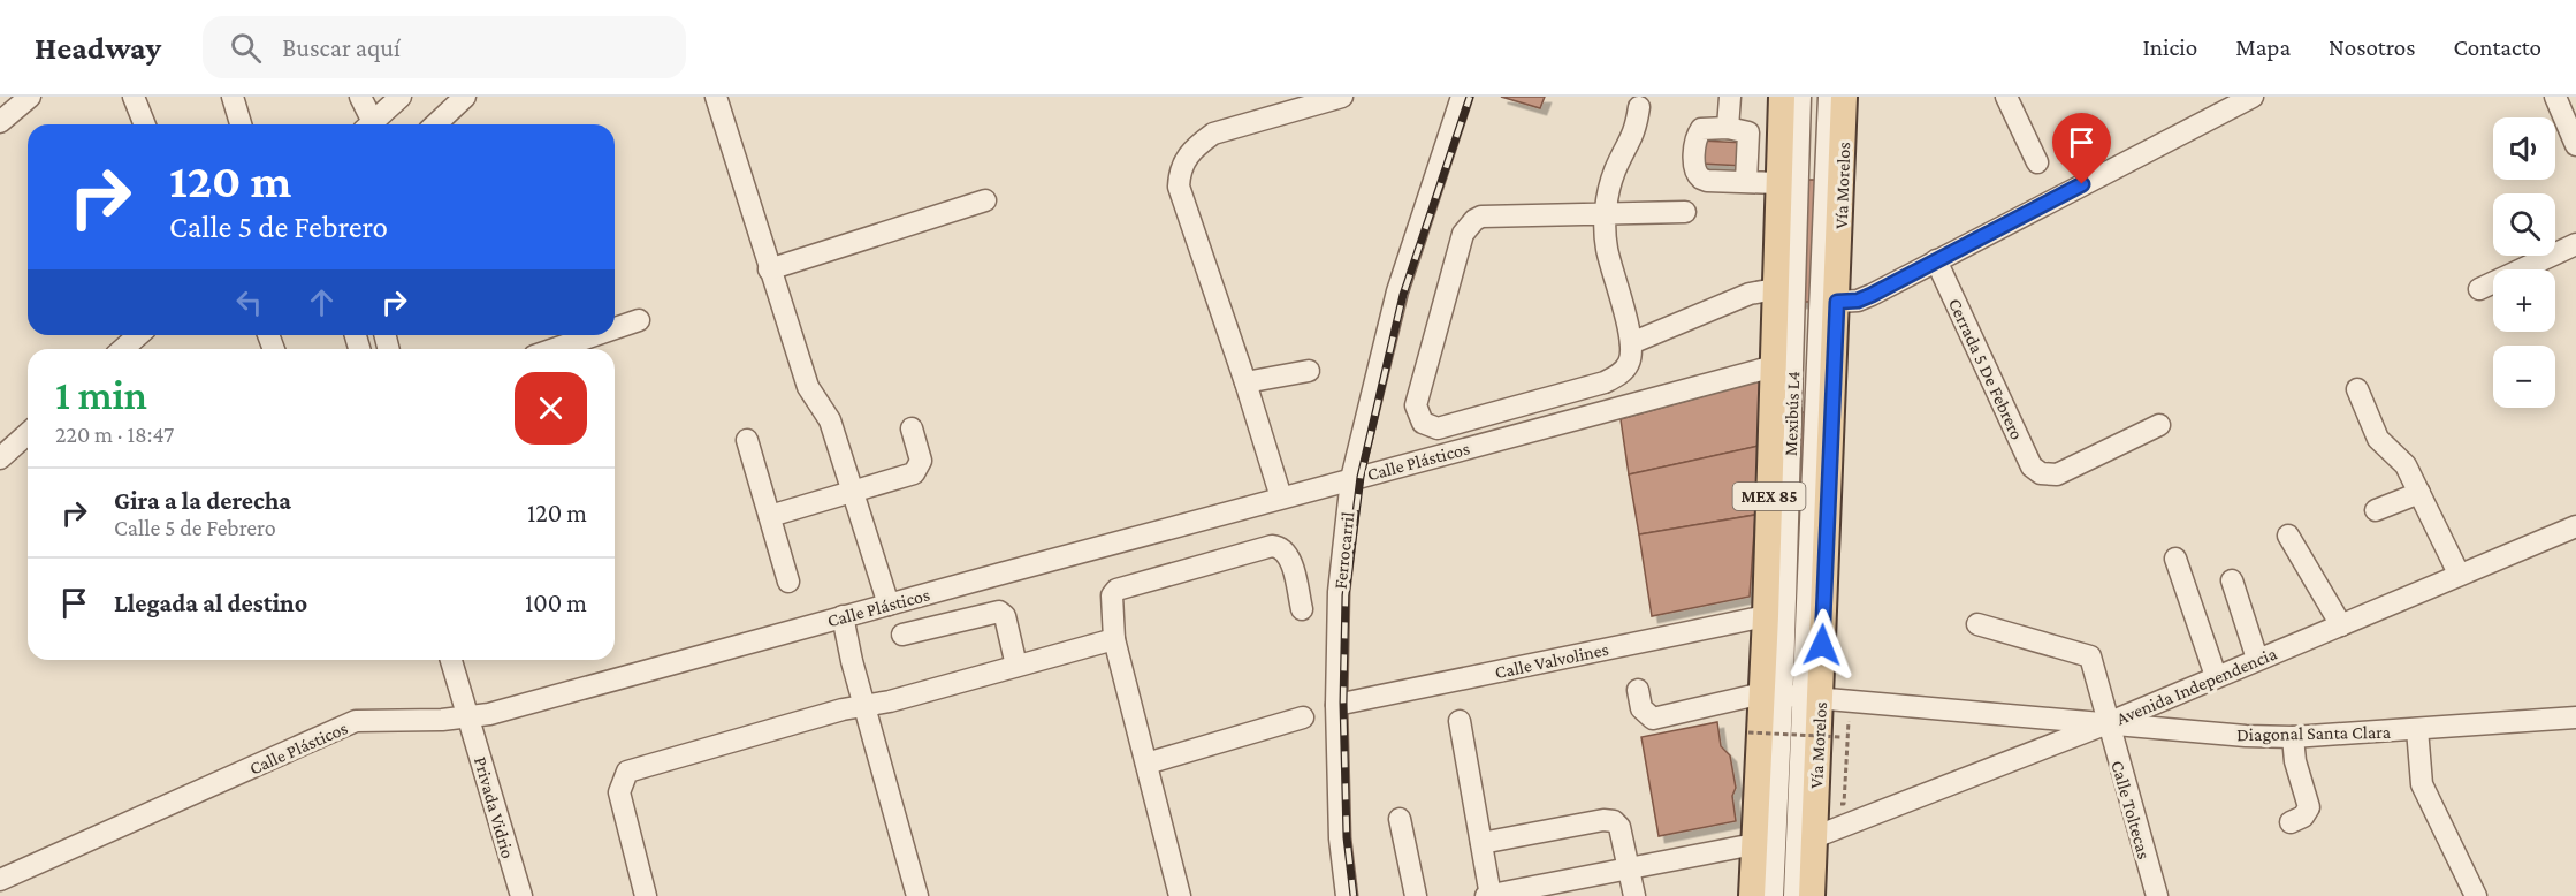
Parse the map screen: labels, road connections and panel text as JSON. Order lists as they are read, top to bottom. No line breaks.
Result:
{"streets":{"main road":["Vía Morelos","MEX 85"],"street":["Cerrada 5 De Febrero","Mexibús L4","Calle Plásticos","Ferrocarril","Calle Valvolines","Avenida Independencia","Diagonal Santa Clara","Privada Vidrio","Calle Toltecas"]},"crossings":[["Vía Morelos","Mexibús L4"],["Vía Morelos","Calle Plásticos"],["Vía Morelos","Calle Valvolines"],["Vía Morelos","Avenida Independencia"],["Vía Morelos","Diagonal Santa Clara"],["Mexibús L4","Diagonal Santa Clara"],["Calle Plásticos","Ferrocarril"],["Calle Plásticos","Privada Vidrio"],["Ferrocarril","Calle Valvolines"],["Avenida Independencia","Diagonal Santa Clara"],["Avenida Independencia","Calle Toltecas"],["Diagonal Santa Clara","Calle Toltecas"]],"page":{"header":"Headway","search":"Buscar aquí","nav":["Inicio","Mapa","Nosotros","Contacto"],"map_buttons":["+","−"],"turn":["120 m","Calle 5 de Febrero"],"heading":["1 min","220 m · 18:47"],"list":[{"name":"Gira a la derecha","note":"Calle 5 de Febrero","value":"120 m"},{"name":"Llegada al destino","value":"100 m"}]}}
